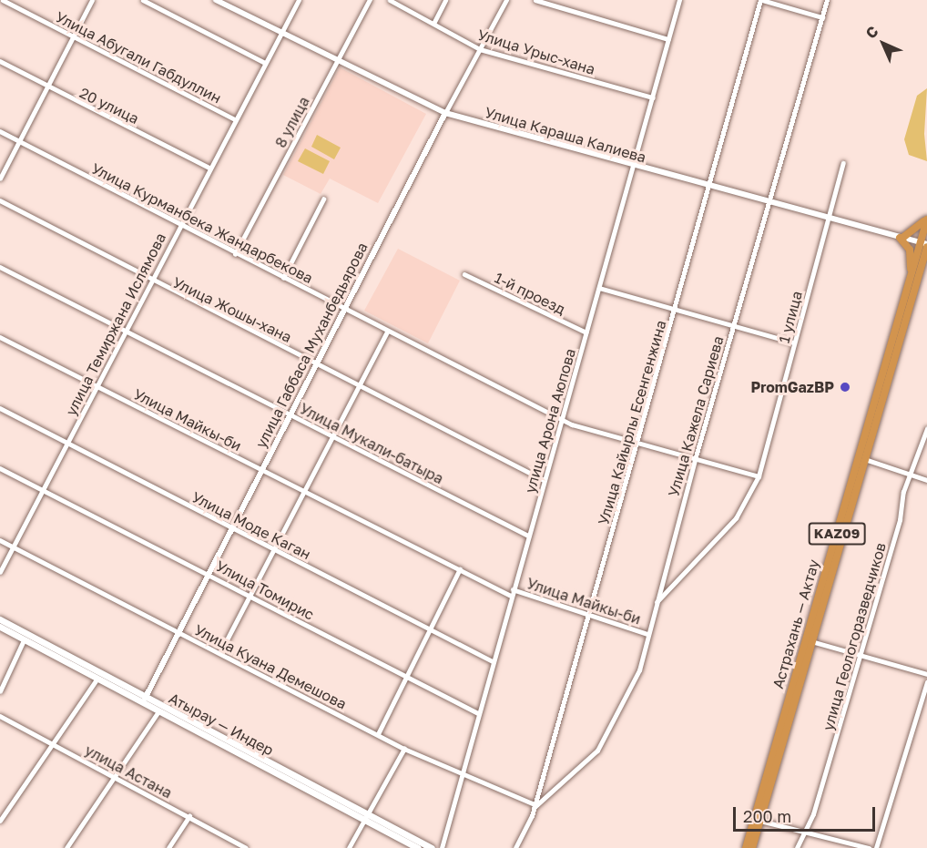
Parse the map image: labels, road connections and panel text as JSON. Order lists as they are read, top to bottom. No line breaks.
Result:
{"streets":{"highway":["KAZ09","Астрахань — Актау"],"main road":["Атырау — Индер"],"street":["Улица Урыс-хана","Улица Абугали Габдуллин","20 улица","8 улица","Улица Караша Калиева","Улица Курманбека Жандарбекова","1-й проезд","Улица Жошы-хана","1 улица","улица Темиржана Ислямова","улица Габбаса Муханбедьярова","Улица Кажела Сариева","Улица Майкы-би","улица Арона Аюпова","Улица Кайырлы Есенгенжина","Улица Мукали-батыра","Улица Моде Каган","Улица Томирис","улица Геологоразведчиков","Улица Куана Демешова","улица Астана"]},"crossings":[["Улица Урыс-хана","улица Габбаса Муханбедьярова"],["Улица Урыс-хана","улица Арона Аюпова"],["Улица Абугали Габдуллин","улица Темиржана Ислямова"],["20 улица","улица Темиржана Ислямова"],["8 улица","Улица Караша Калиева"],["8 улица","Улица Курманбека Жандарбекова"],["Улица Караша Калиева","1 улица"],["Улица Караша Калиева","улица Темиржана Ислямова"],["Улица Караша Калиева","улица Габбаса Муханбедьярова"],["Улица Караша Калиева","Улица Кажела Сариева"],["Улица Караша Калиева","улица Арона Аюпова"],["Улица Караша Калиева","Улица Кайырлы Есенгенжина"],["Улица Караша Калиева","Астрахань — Актау"],["Улица Курманбека Жандарбекова","1 улица"],["Улица Курманбека Жандарбекова","улица Темиржана Ислямова"],["Улица Курманбека Жандарбекова","улица Габбаса Муханбедьярова"],["Улица Курманбека Жандарбекова","Улица Кажела Сариева"],["Улица Курманбека Жандарбекова","улица Арона Аюпова"],["Улица Курманбека Жандарбекова","Улица Кайырлы Есенгенжина"],["1-й проезд","улица Арона Аюпова"],["Улица Жошы-хана","улица Темиржана Ислямова"],["Улица Жошы-хана","улица Габбаса Муханбедьярова"],["Улица Жошы-хана","улица Арона Аюпова"],["1 улица","Улица Кажела Сариева"],["улица Темиржана Ислямова","Улица Майкы-би"],["улица Темиржана Ислямова","Улица Мукали-батыра"],["улица Темиржана Ислямова","Улица Моде Каган"],["улица Темиржана Ислямова","Улица Томирис"],["улица Темиржана Ислямова","Улица Куана Демешова"],["улица Габбаса Муханбедьярова","Улица Майкы-би"],["улица Габбаса Муханбедьярова","Улица Мукали-батыра"],["улица Габбаса Муханбедьярова","Улица Моде Каган"],["улица Габбаса Муханбедьярова","Улица Томирис"],["улица Габбаса Муханбедьярова","Улица Куана Демешова"],["улица Габбаса Муханбедьярова","Атырау — Индер"],["Улица Кажела Сариева","Улица Майкы-би"],["Улица Кажела Сариева","Улица Кайырлы Есенгенжина"],["Улица Кажела Сариева","Улица Куана Демешова"],["Улица Майкы-би","улица Арона Аюпова"],["Улица Майкы-би","Улица Кайырлы Есенгенжина"],["улица Арона Аюпова","Улица Мукали-батыра"],["улица Арона Аюпова","Улица Моде Каган"],["улица Арона Аюпова","Улица Томирис"],["улица Арона Аюпова","Улица Куана Демешова"],["Улица Кайырлы Есенгенжина","Улица Куана Демешова"]],"places":["PromGazBP"],"scale_bar":"200 m","north":"top left"}
